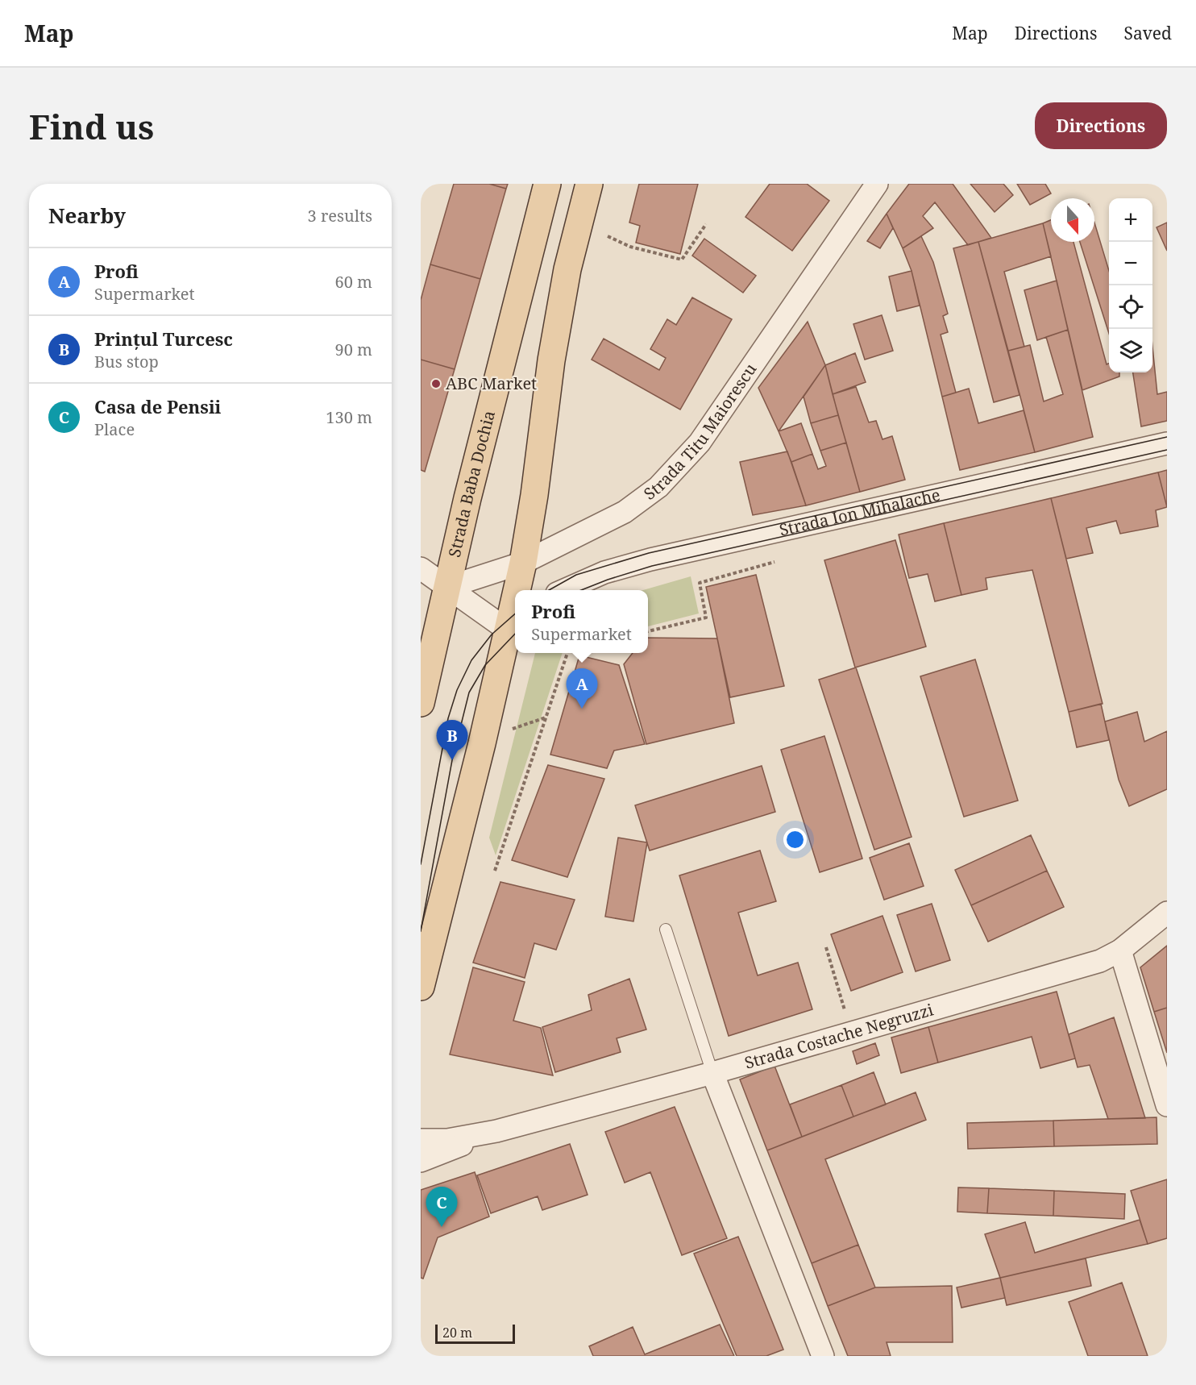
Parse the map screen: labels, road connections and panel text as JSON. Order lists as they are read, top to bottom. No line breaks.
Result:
{"streets":{"main road":["Strada Baba Dochia"],"street":["Strada Titu Maiorescu","Strada Ion Mihalache","Strada Costache Negruzzi"]},"crossings":[["Strada Titu Maiorescu","Strada Baba Dochia"]],"places":["ABC Market"],"scale_bar":"20 m","north":"bottom","page":{"header":"Map","nav":["Map","Directions","Saved"],"buttons":"Directions","title":"Find us","heading":["Nearby","3 results"],"map_buttons":["+","−"],"list":[{"mark":"A","name":"Profi","note":"Supermarket","value":"60 m"},{"mark":"B","name":"Prințul Turcesc","note":"Bus stop","value":"90 m"},{"mark":"C","name":"Casa de Pensii","note":"Place","value":"130 m"}],"popup":["Profi","Supermarket"],"pins":["A","B","C"],"scale":"20 m"}}
